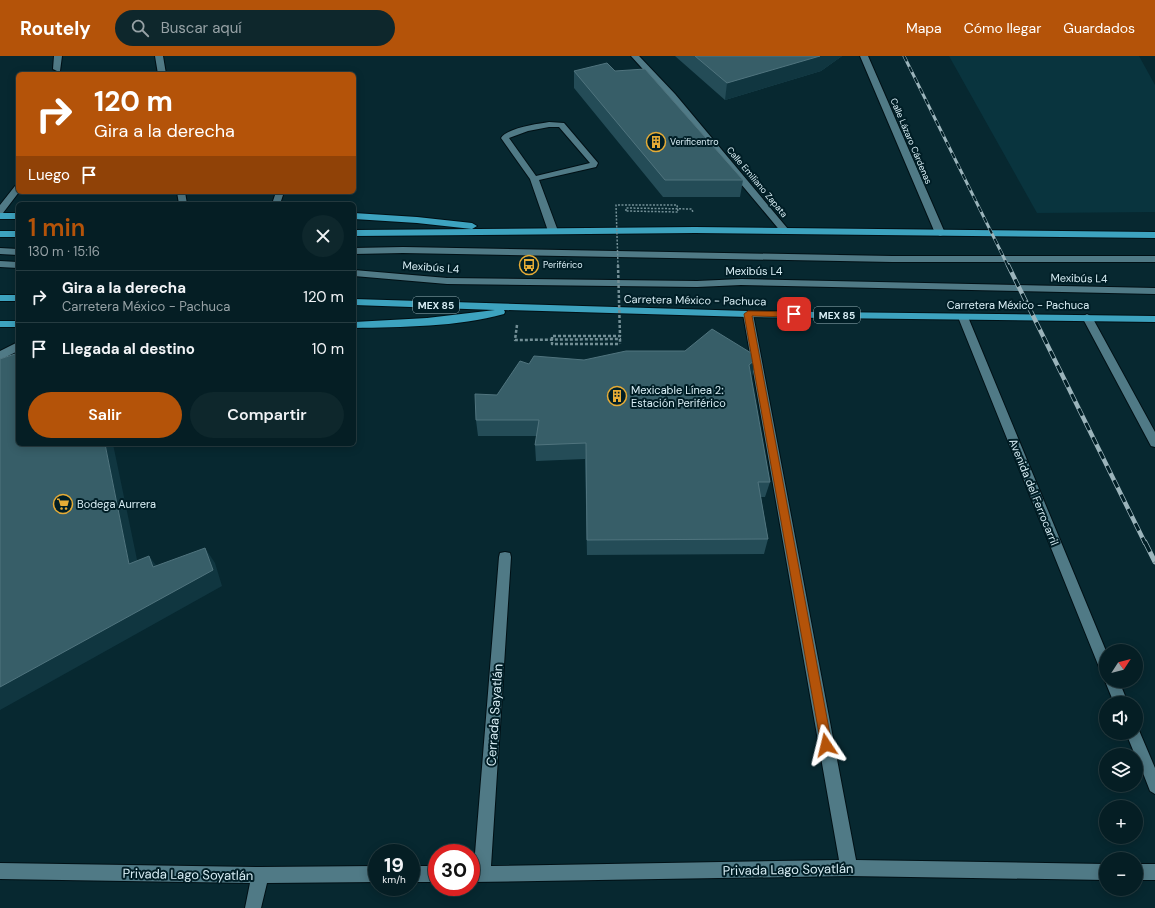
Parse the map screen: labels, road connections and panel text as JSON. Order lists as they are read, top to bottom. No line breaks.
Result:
{"streets":{"highway":["Carretera México - Pachuca","MEX 85"],"street":["Calle Lázaro Cárdenas","Calle Emiliano Zapata","Mexibús L4","Avenida del Ferrocarril","Cerrada Sayatlán","Privada Lago Soyatlán"]},"crossings":[["Carretera México - Pachuca","Avenida del Ferrocarril"]],"places":{"building":["Verificentro","Mexicable Línea 2: Estación Periférico"],"bus stop":["Periférico"],"supermarket":["Bodega Aurrera"]},"north":"top right","page":{"header":"Routely","search":"Buscar aquí","nav":["Mapa","Cómo llegar","Guardados"],"turn":["120 m","Gira a la derecha"],"then":"Luego","heading":["1 min","130 m · 15:16"],"list":[{"name":"Gira a la derecha","note":"Carretera México - Pachuca","value":"120 m"},{"name":"Llegada al destino","value":"10 m"}],"buttons":["Salir","Compartir"],"map_buttons":["+","−"],"speed":"19 km/h","limit":"30"}}
